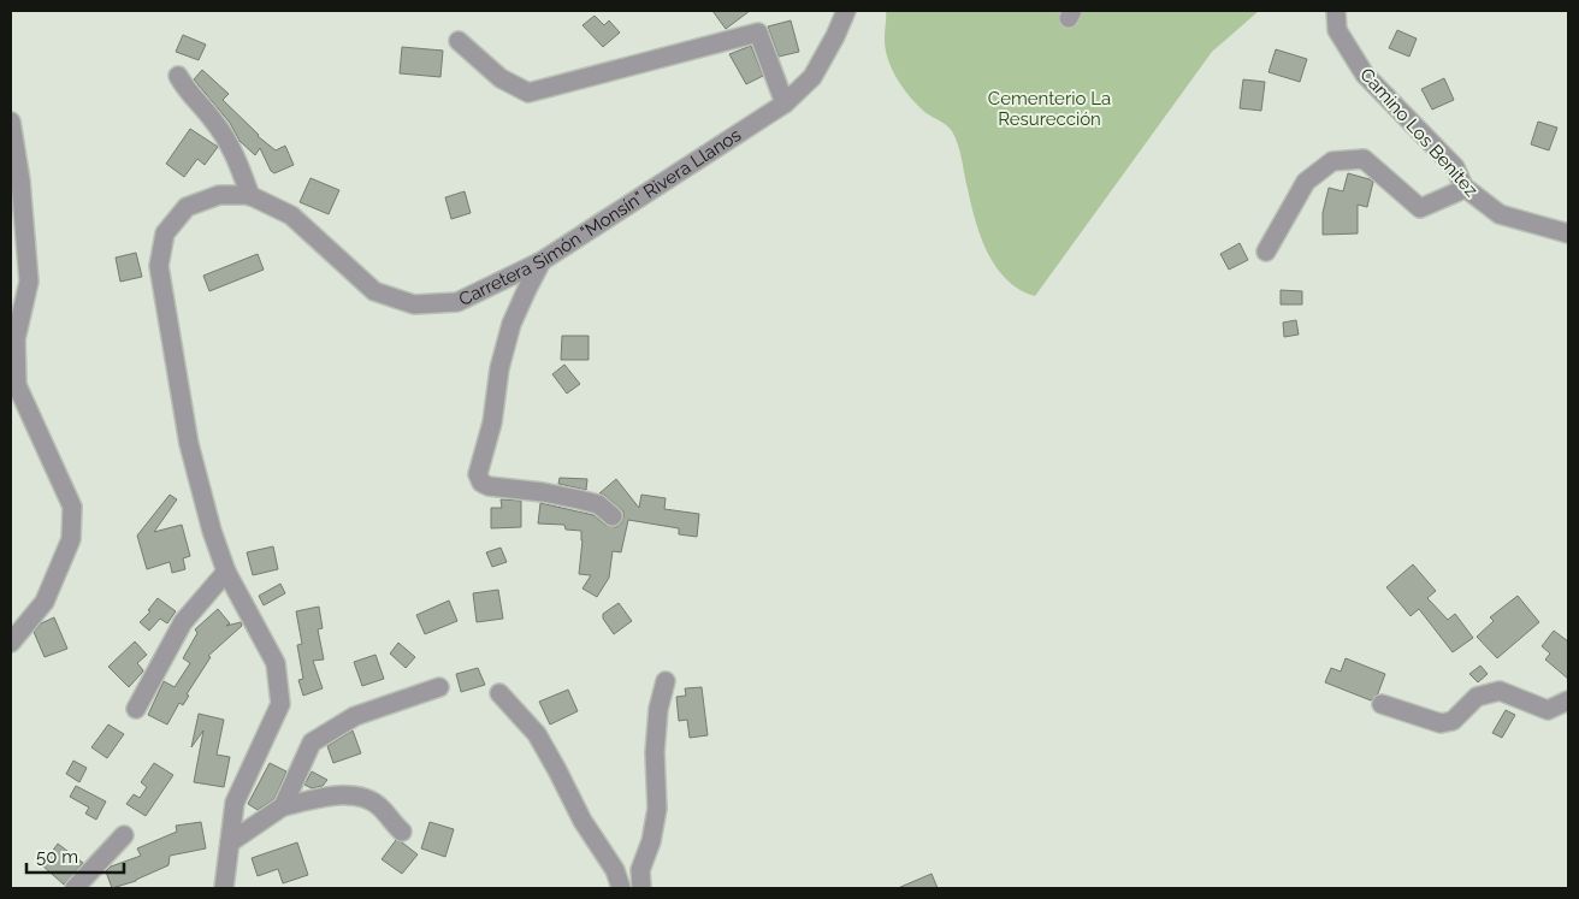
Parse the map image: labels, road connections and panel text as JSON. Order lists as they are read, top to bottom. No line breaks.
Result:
{"streets":{"street":["Camino Los Benítez","Carretera Simón \"Monsín\" Rivera Llanos"]},"parks":["Cementerio La Resurección"],"scale_bar":"50 m"}
